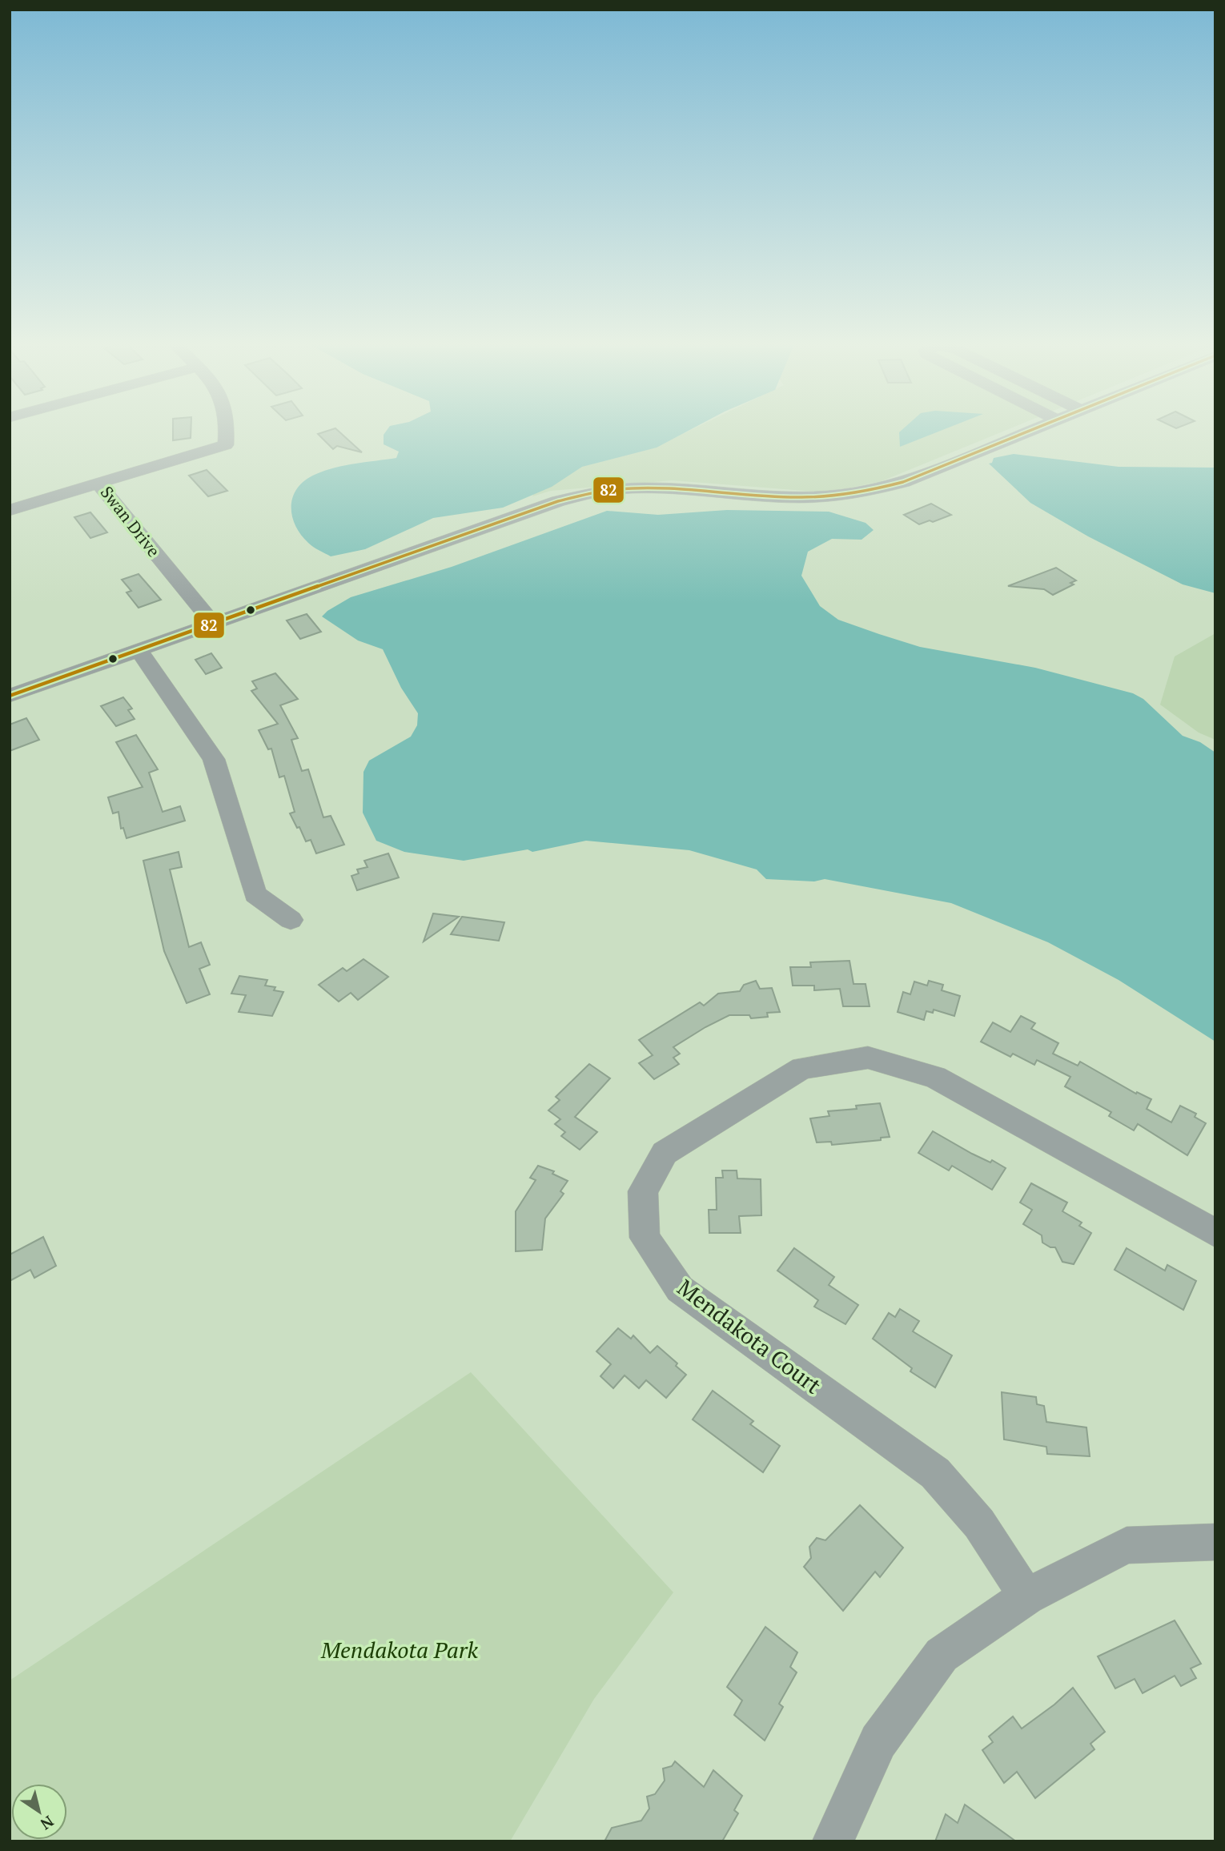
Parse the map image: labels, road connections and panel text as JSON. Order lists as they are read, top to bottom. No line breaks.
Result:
{"streets":{"street":["Swan Drive","Mendakota Court"]},"parks":["Mendakota Park"],"lines":["transit line 82"],"north":"bottom right"}
